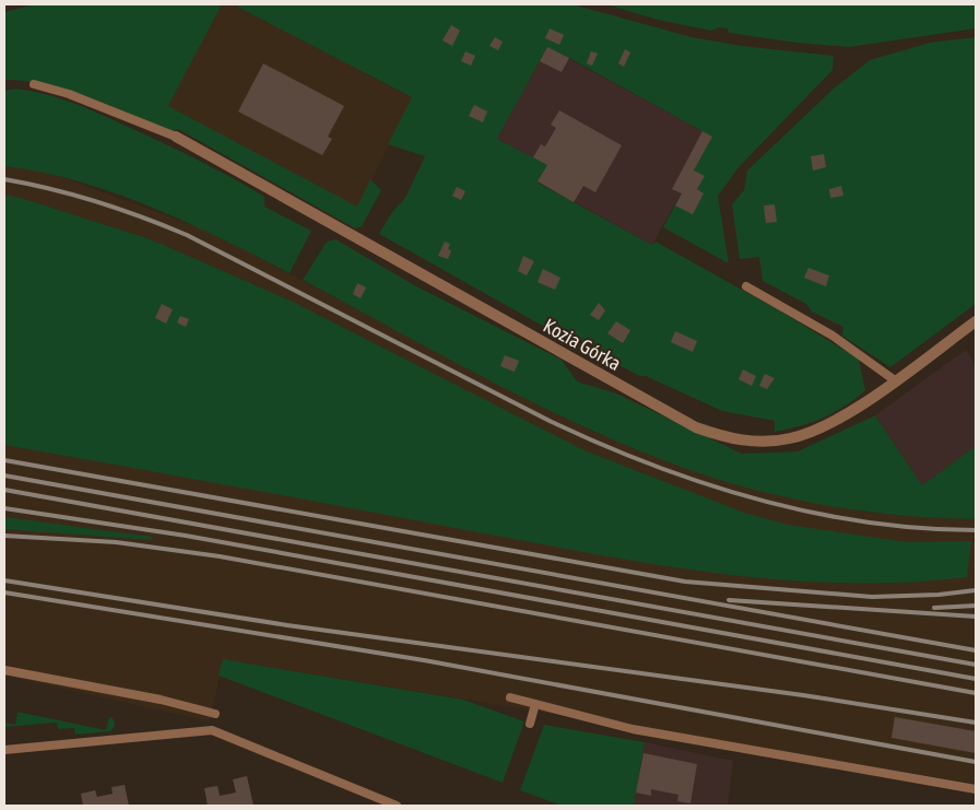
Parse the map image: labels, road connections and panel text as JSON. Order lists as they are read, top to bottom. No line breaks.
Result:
{"streets":{"street":["Kozia Górka"]}}
